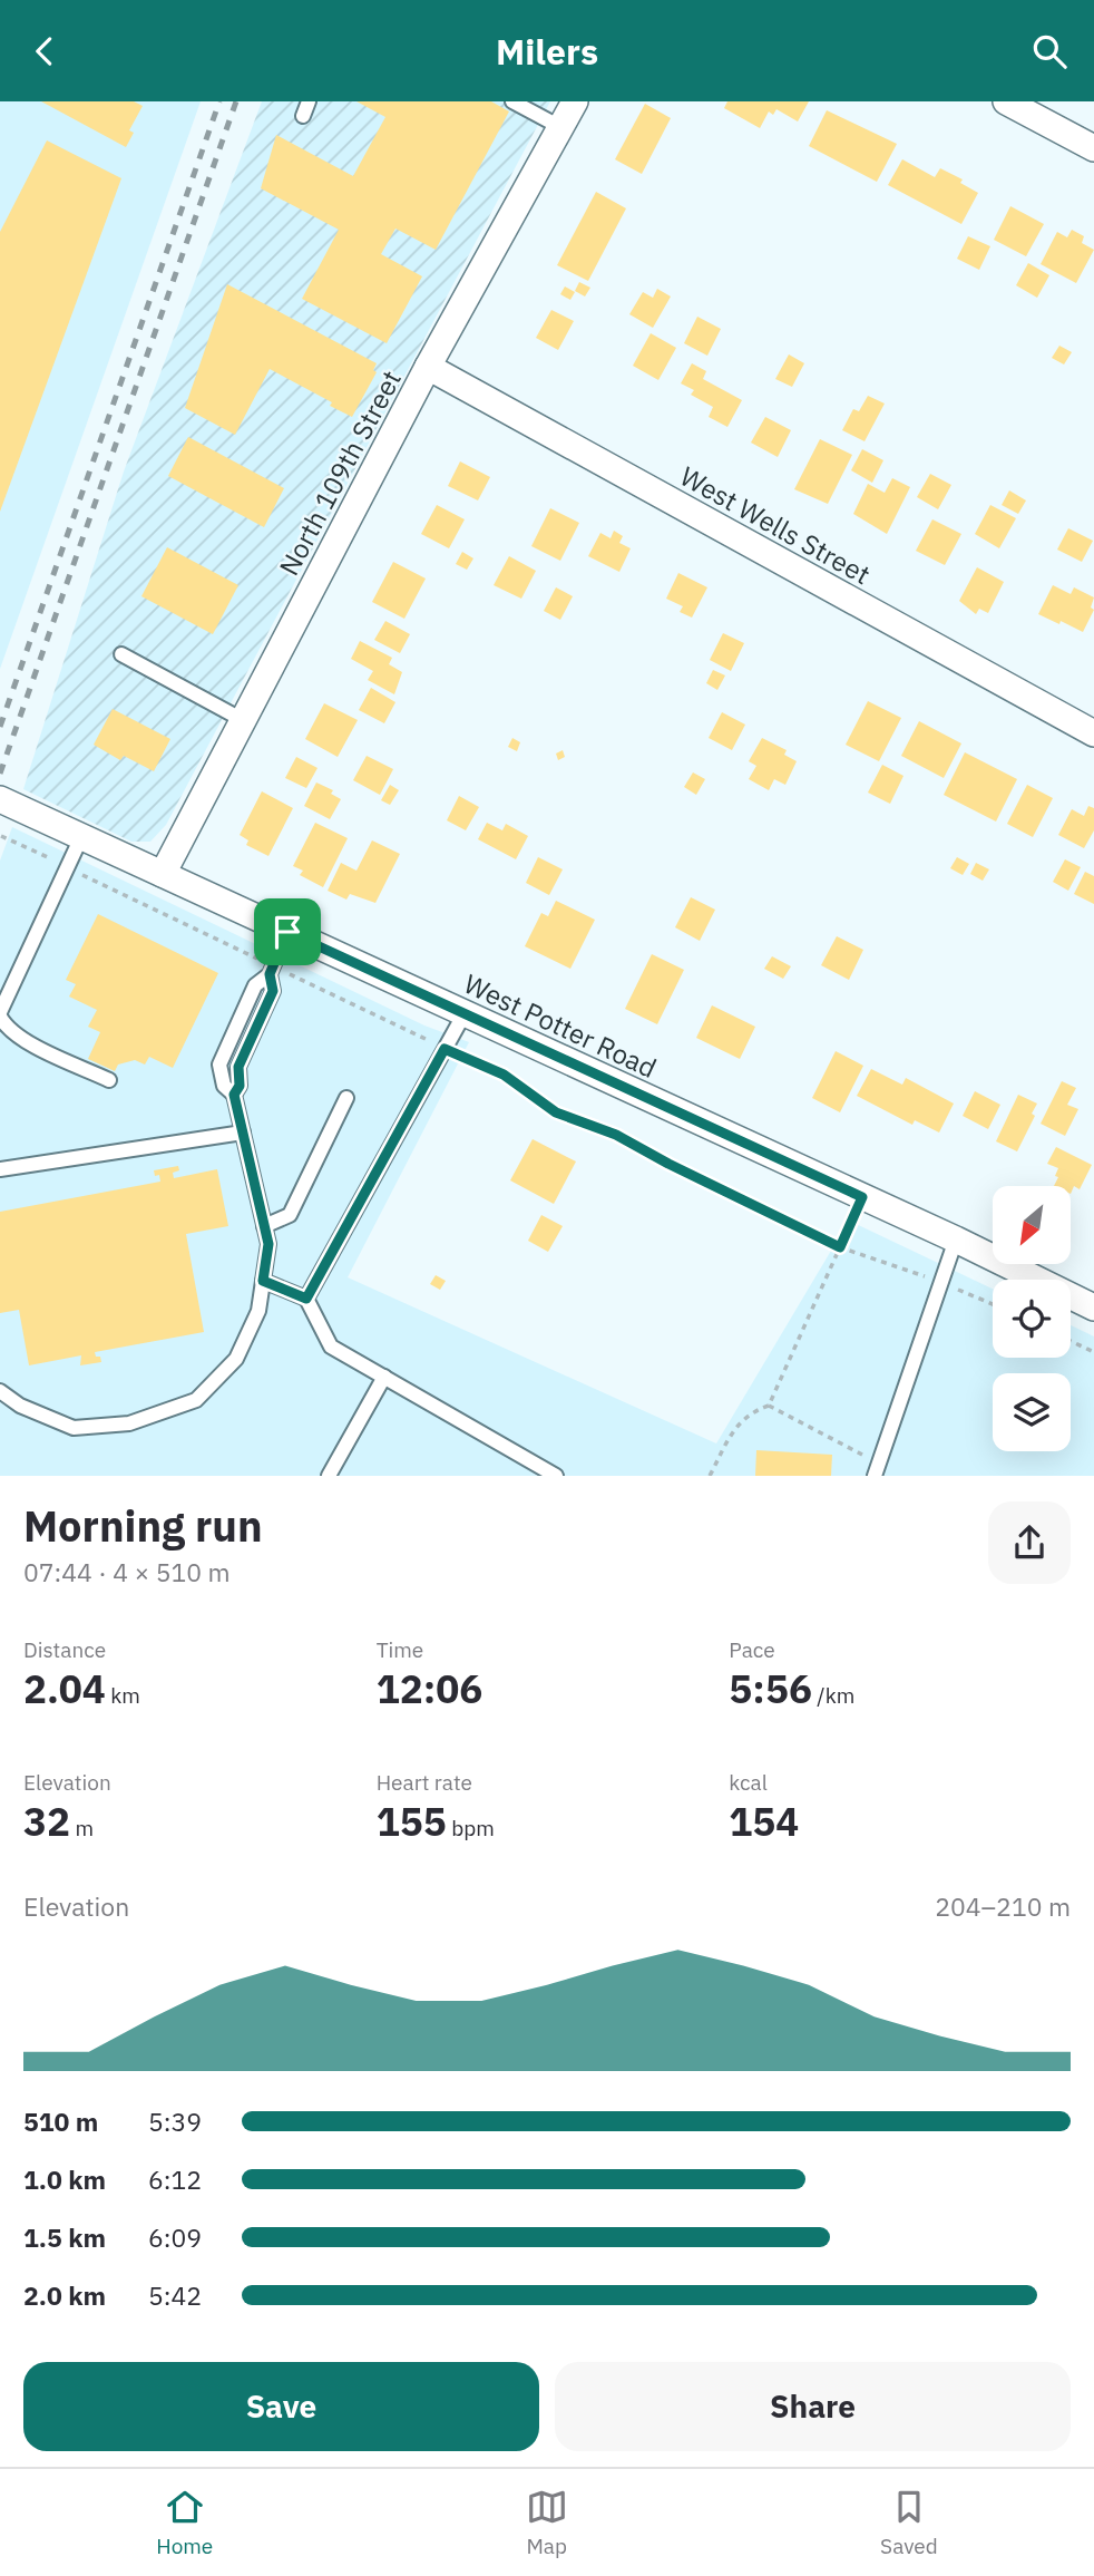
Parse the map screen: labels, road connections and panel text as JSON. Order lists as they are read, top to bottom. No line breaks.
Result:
{"streets":{"street":["North 109th Street","West Wells Street","West Potter Road"]},"crossings":[["North 109th Street","West Wells Street"],["North 109th Street","West Potter Road"]],"north":"bottom left","page":{"header":"Milers","heading":["Morning run","07:44 · 4 × 510 m"],"stats":[["Distance","2.04 km"],["Time","12:06"],["Pace","5:56 /km"],["Elevation","32 m"],["Heart rate","155 bpm"],["kcal","154"]],"chart":["Elevation","204–210 m"],"list":[{"name":"510 m","note":"5:39"},{"name":"1.0 km","note":"6:12"},{"name":"1.5 km","note":"6:09"},{"name":"2.0 km","note":"5:42"}],"buttons":["Save","Share"],"tabs":["Home","Map","Saved"]}}
